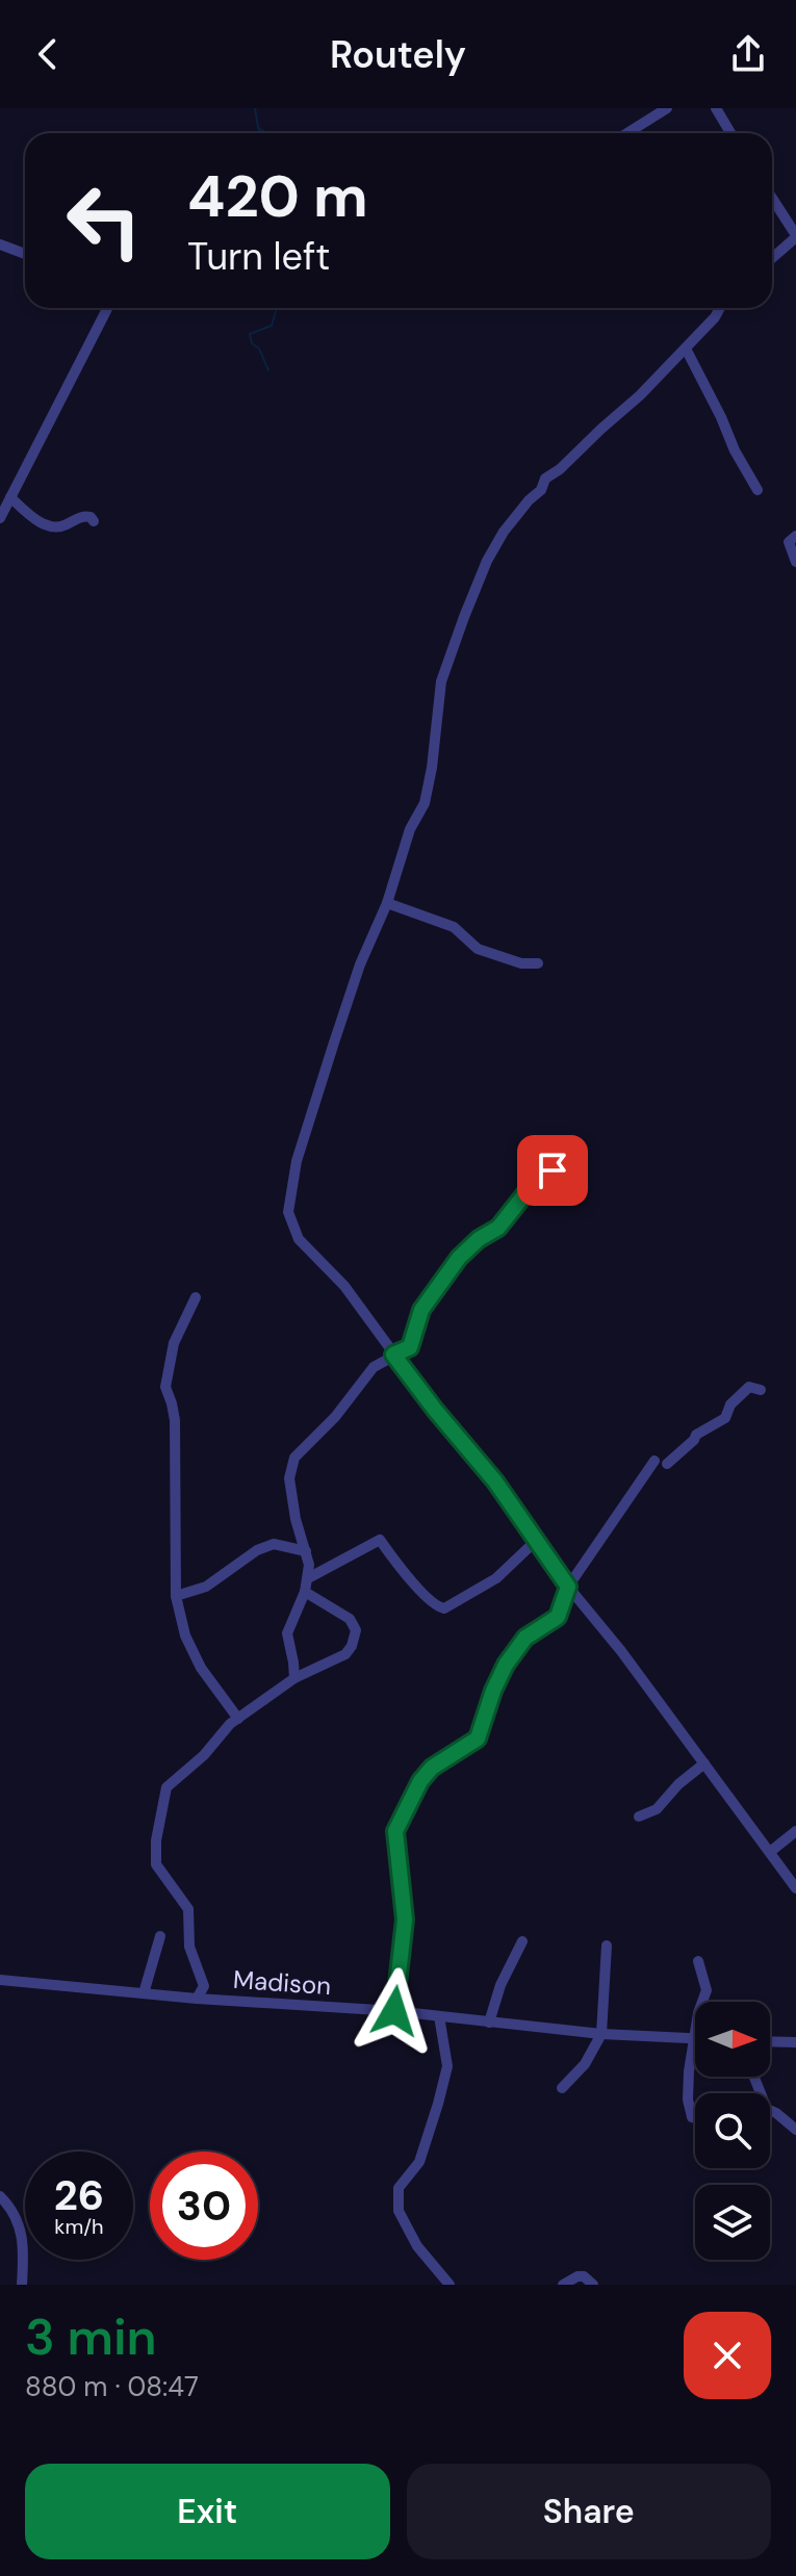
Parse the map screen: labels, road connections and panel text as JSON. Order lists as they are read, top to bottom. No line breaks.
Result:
{"streets":{"street":["Madison"]},"north":"right","page":{"header":"Routely","turn":["420 m","Turn left"],"speed":"26 km/h","limit":"30","heading":["3 min","880 m · 08:47"],"buttons":["Exit","Share"]}}
